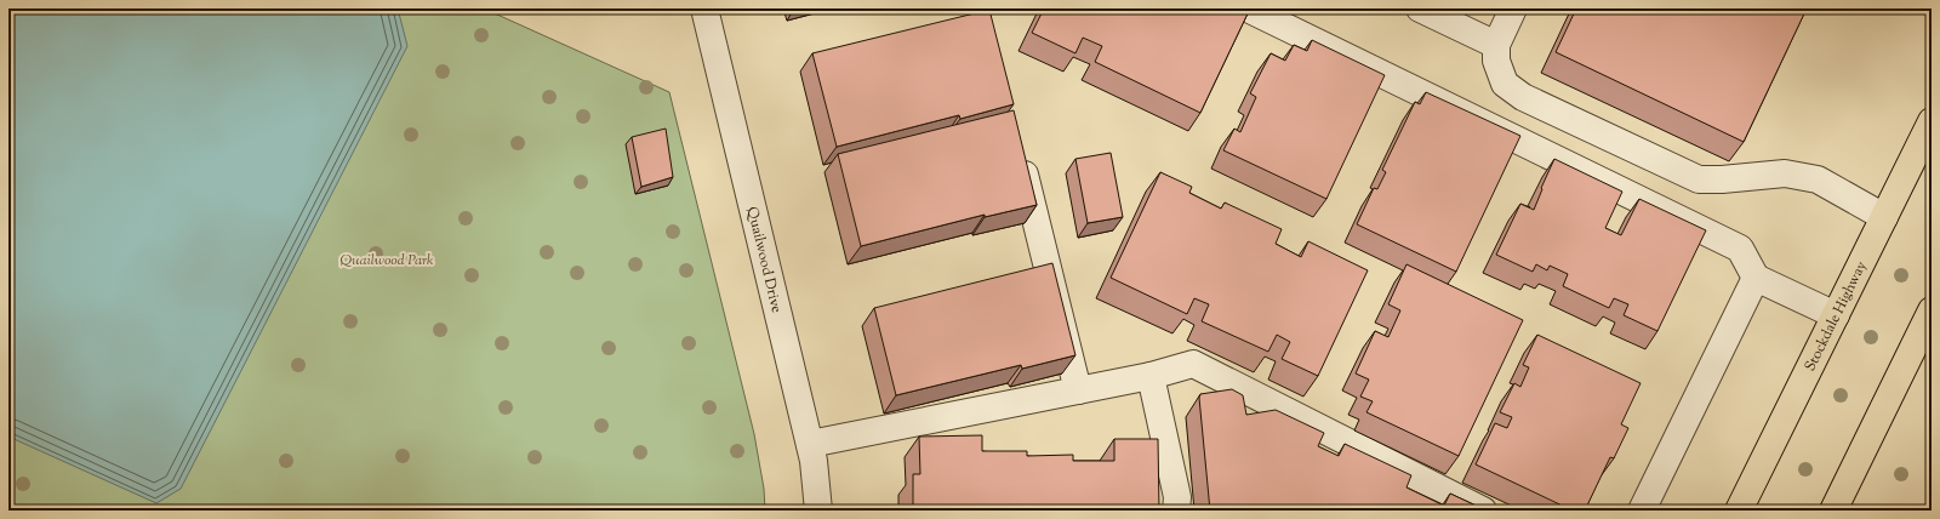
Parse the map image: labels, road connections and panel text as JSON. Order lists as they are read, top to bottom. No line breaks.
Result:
{"streets":{"main road":["Stockdale Highway"],"street":["Quailwood Drive"]},"parks":["Quailwood Park"]}
